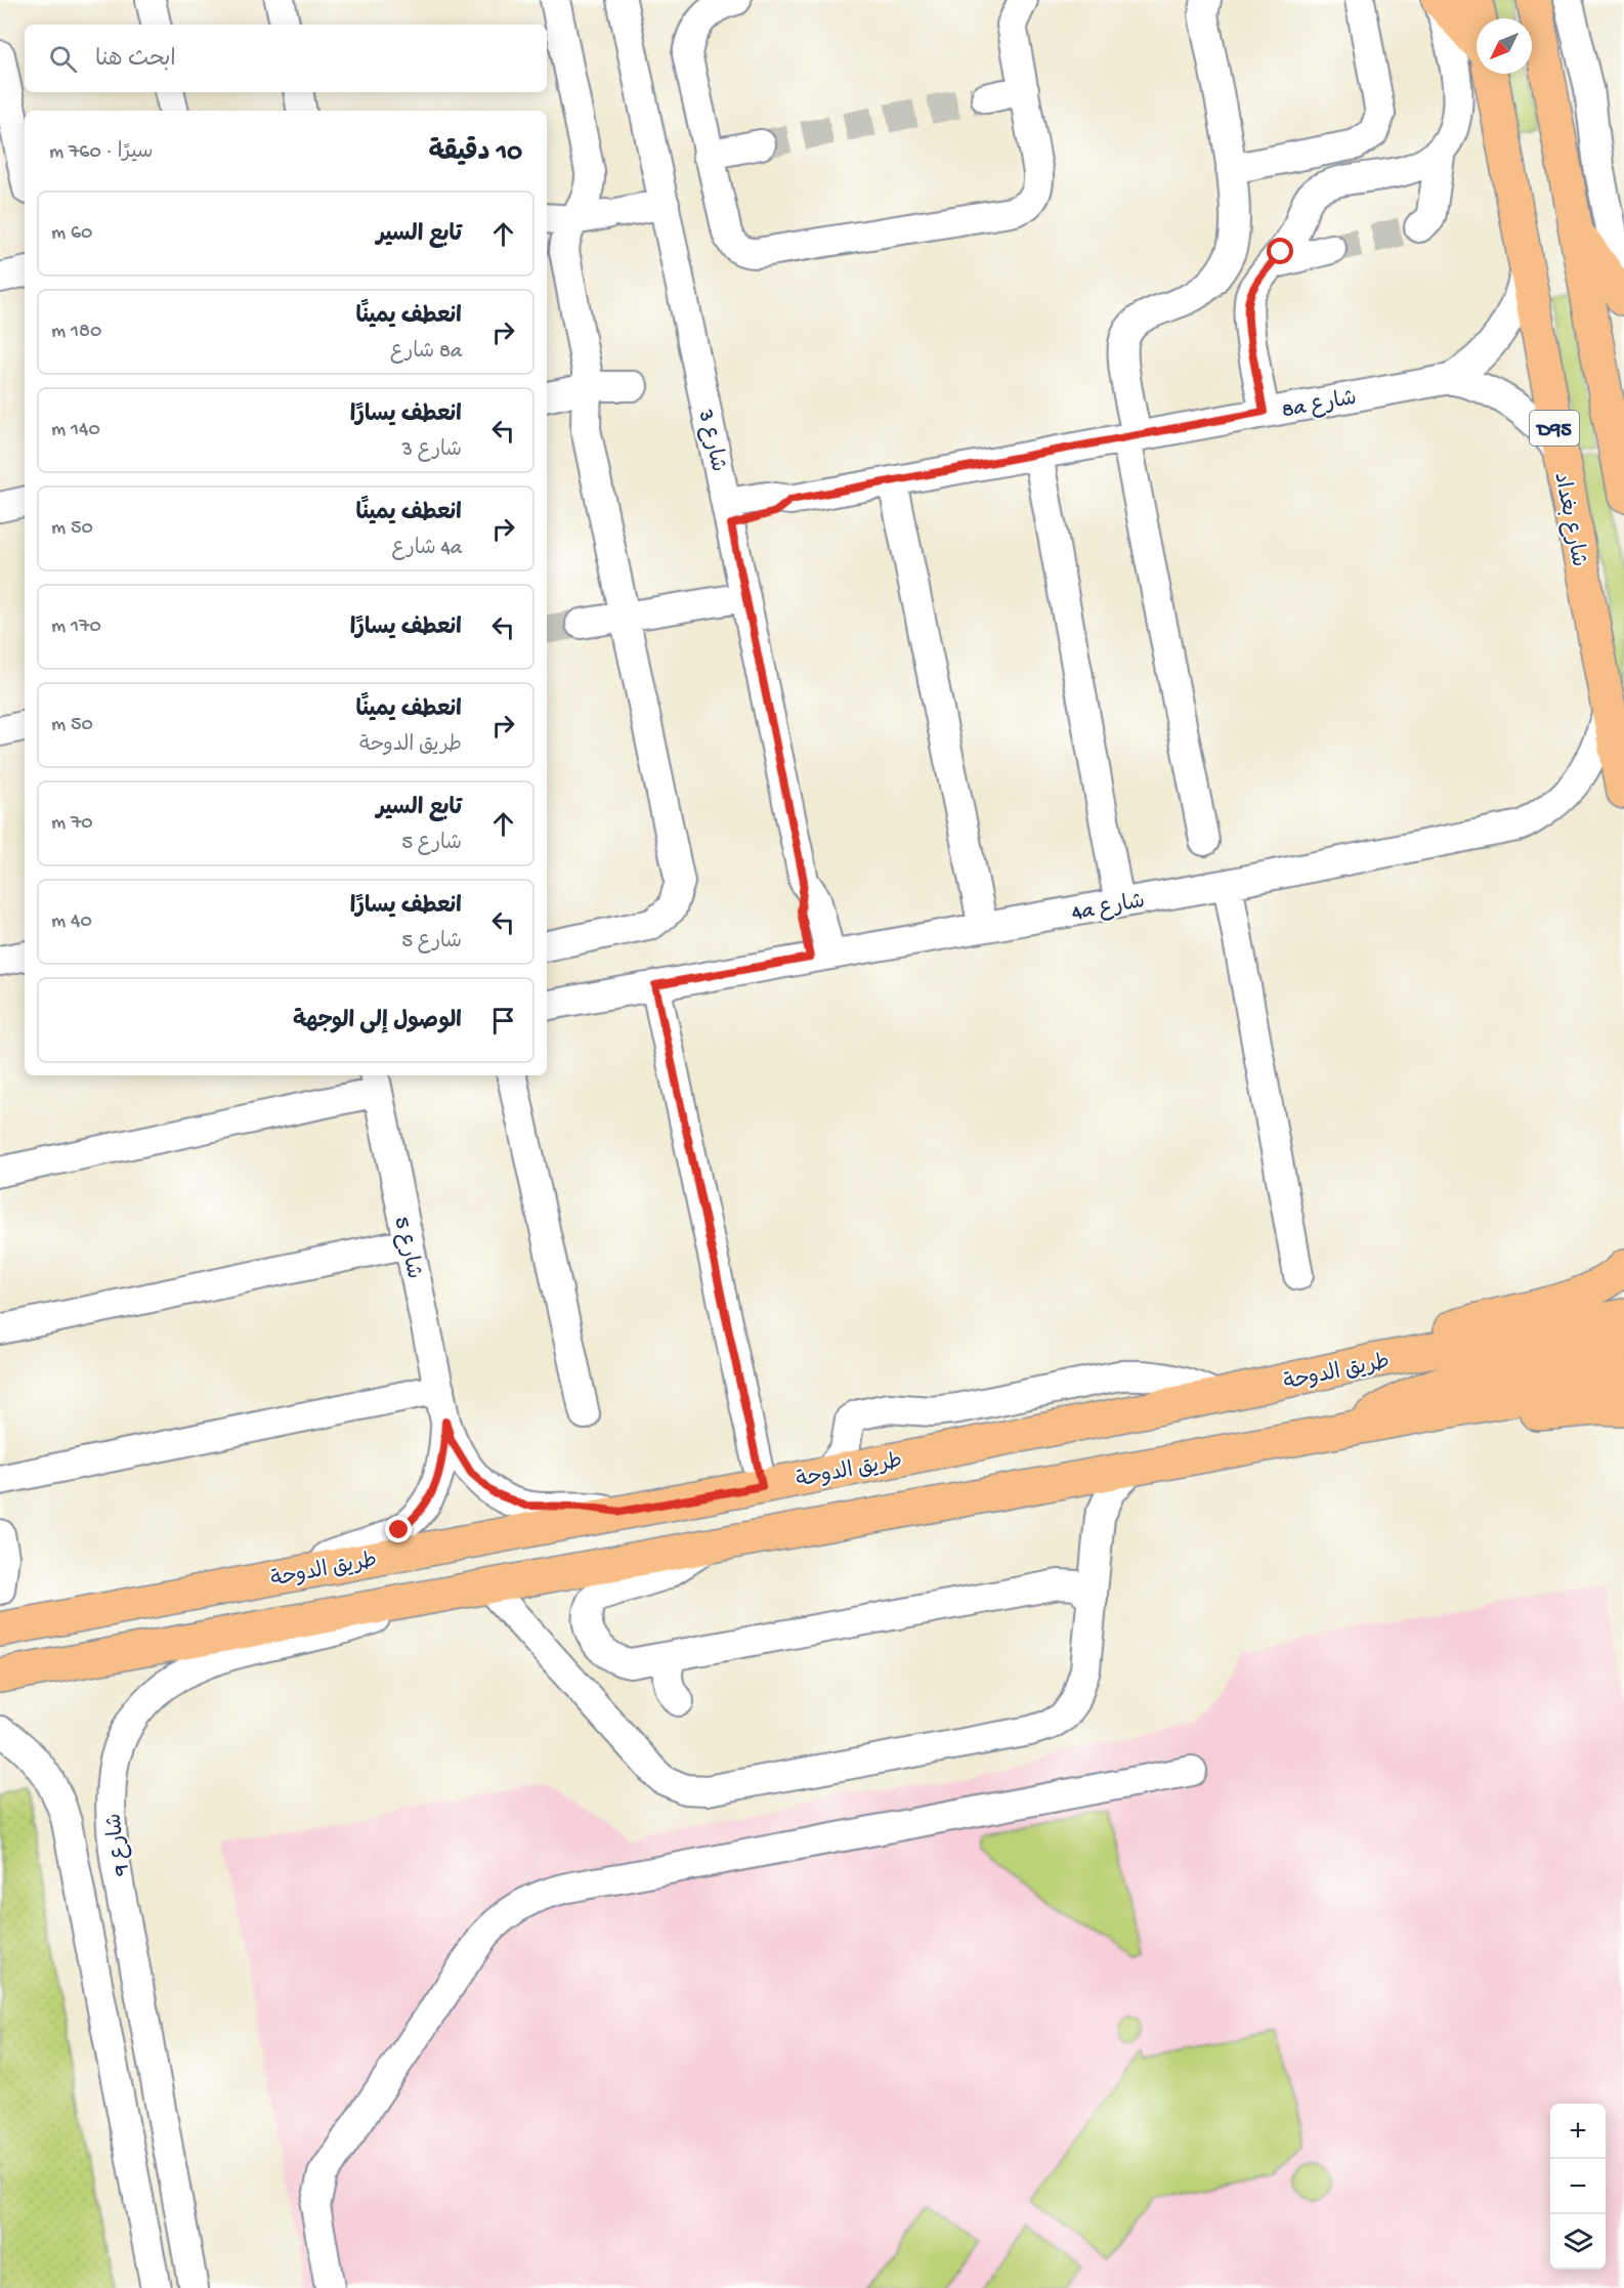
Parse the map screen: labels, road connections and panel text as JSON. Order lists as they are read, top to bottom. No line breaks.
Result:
{"streets":{"main road":["D95","شارع بغداد","طريق الدوحة"],"street":["8a شارع","شارع 3","4a شارع","شارع 5","شارع 9"]},"crossings":[["8a شارع","شارع 3"],["8a شارع","شارع بغداد"],["شارع 3","4a شارع"],["شارع بغداد","4a شارع"],["شارع 5","طريق الدوحة"]],"north":"bottom left","page":{"search":"ابحث هنا","heading":["10 دقيقة","سيرًا · 760 m"],"list":[["تابع السير","60 m"],["انعطف يمينًا","8a شارع","180 m"],["انعطف يسارًا","شارع 3","140 m"],["انعطف يمينًا","4a شارع","50 m"],["انعطف يسارًا","170 m"],["انعطف يمينًا","طريق الدوحة","50 m"],["تابع السير","شارع 5","70 m"],["انعطف يسارًا","شارع 5","40 m"],"الوصول إلى الوجهة"],"map_buttons":["+","−"]}}
